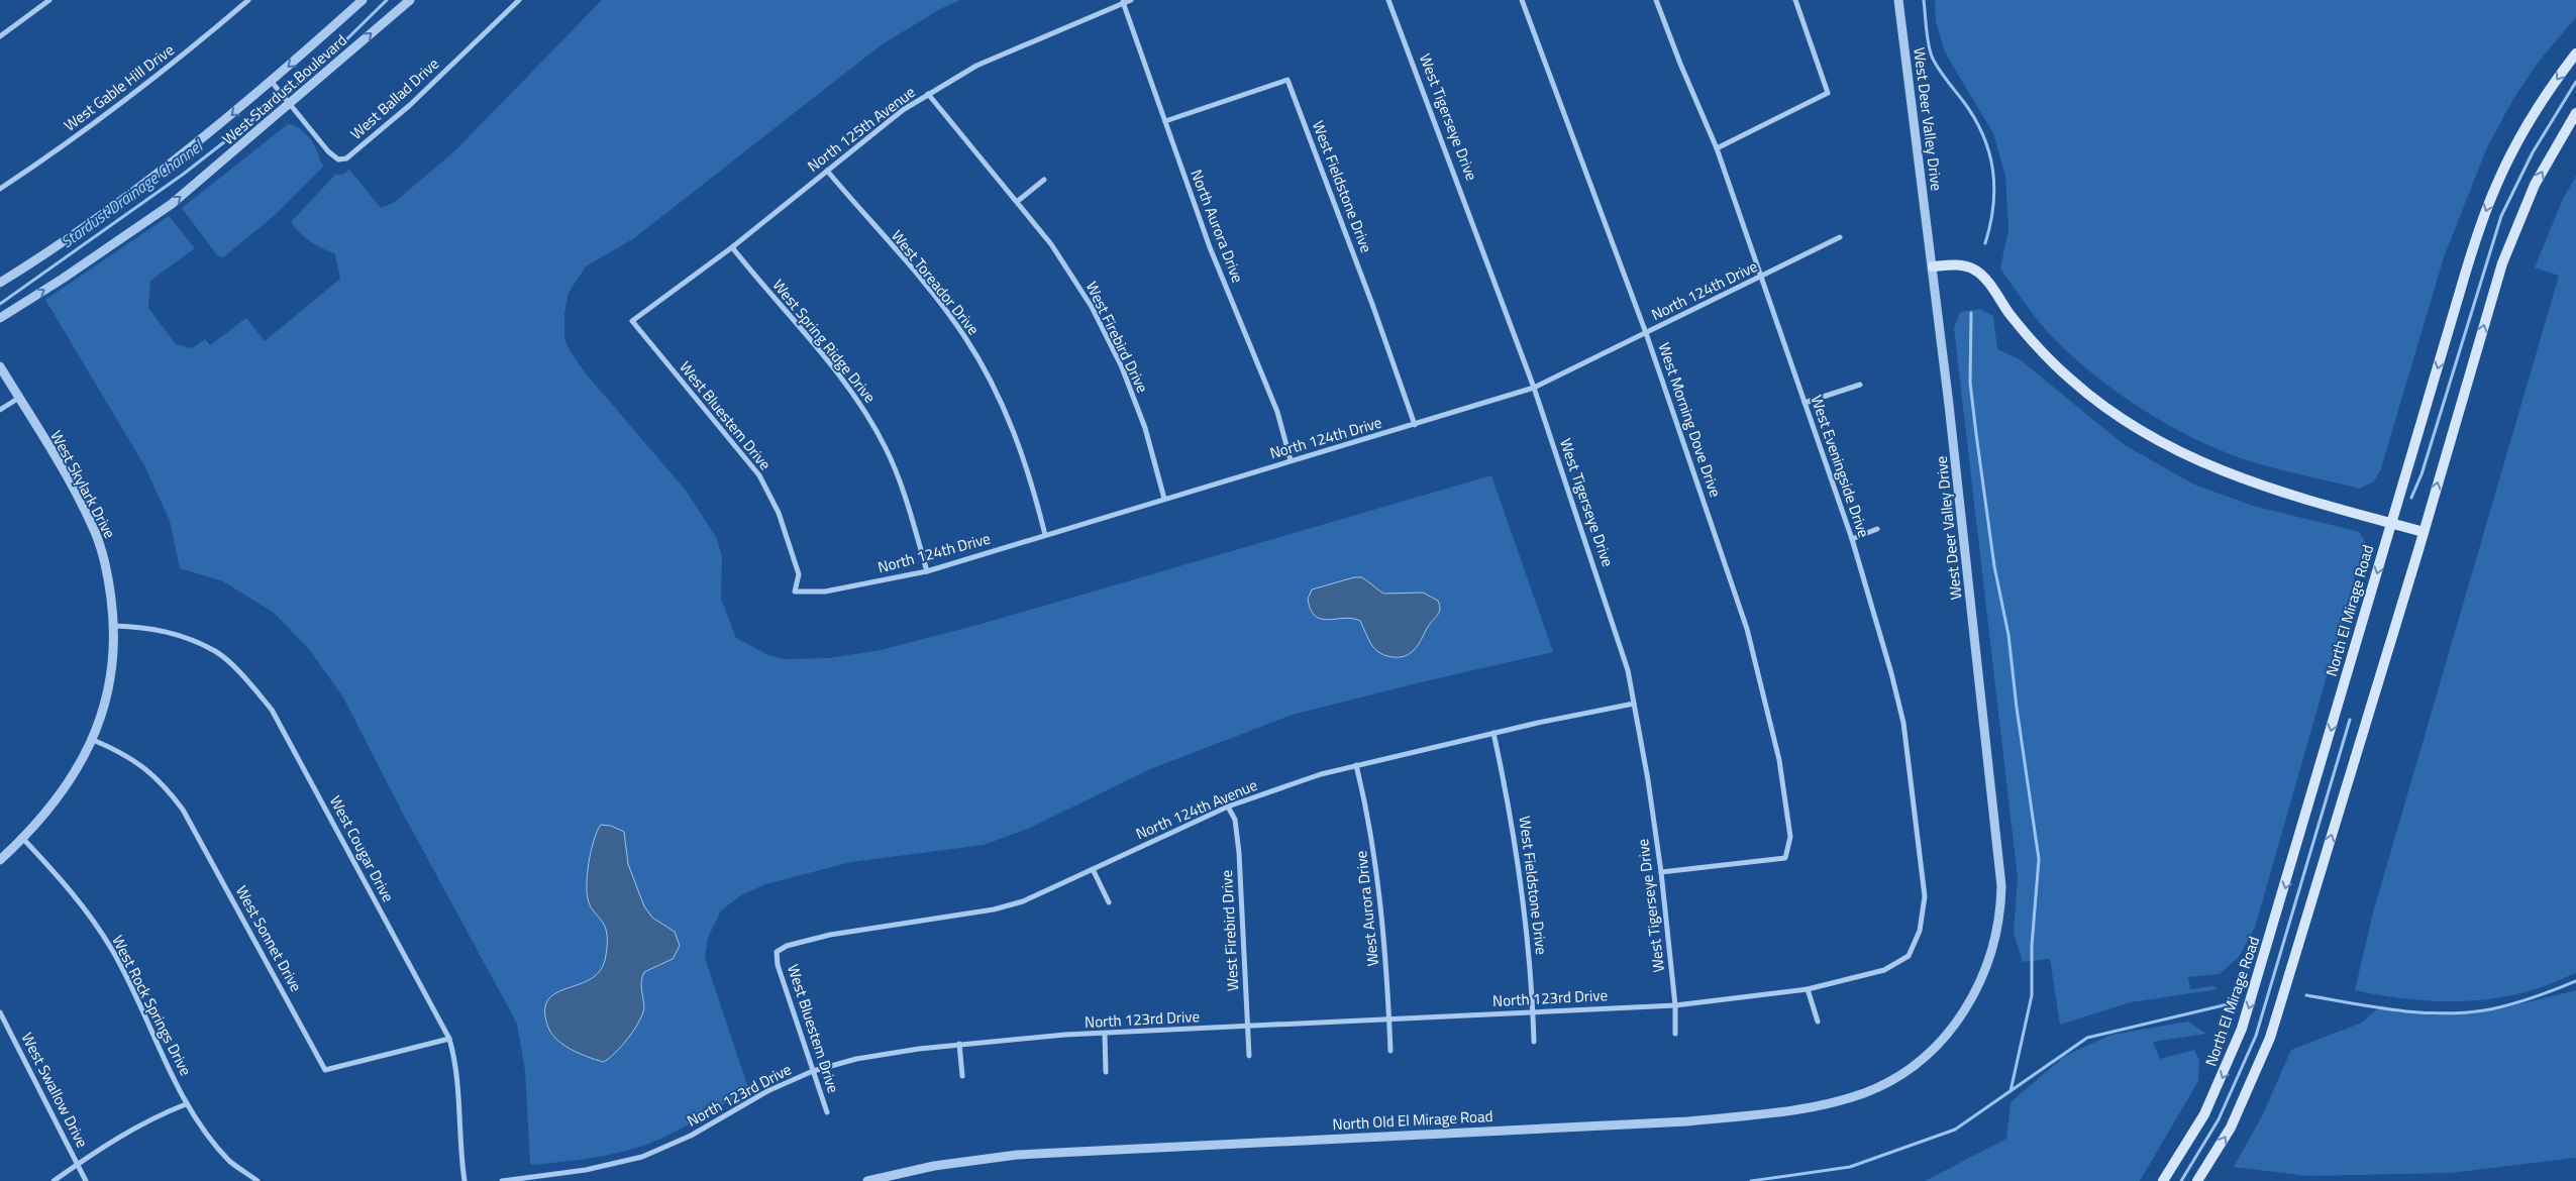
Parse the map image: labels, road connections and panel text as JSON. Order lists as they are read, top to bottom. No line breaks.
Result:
{"streets":{"main road":["North El Mirage Road"],"street":["West Gable Hill Drive","West Stardust Boulevard","West Ballad Drive","West Tigerseye Drive","West Deer Valley Drive","North 125th Avenue","West Fieldstone Drive","North Aurora Drive","West Toreador Drive","North 124th Drive","West Firebird Drive","West Spring Ridge Drive","West Bluestem Drive","West Morning Dove Drive","West Eveningside Drive","West Skylark Drive","North 124th Avenue","West Cougar Drive","West Aurora Drive","West Sonnet Drive","North 123rd Drive","West Rock Springs Drive","West Swallow Drive","North Old El Mirage Road"]},"crossings":[["West Stardust Boulevard","West Ballad Drive"],["West Tigerseye Drive","North 124th Drive"],["West Tigerseye Drive","West Morning Dove Drive"],["West Tigerseye Drive","North 124th Avenue"],["West Tigerseye Drive","North 123rd Drive"],["West Deer Valley Drive","North Old El Mirage Road"],["North 125th Avenue","North Aurora Drive"],["North 125th Avenue","West Toreador Drive"],["North 125th Avenue","West Firebird Drive"],["North 125th Avenue","West Spring Ridge Drive"],["North 125th Avenue","West Bluestem Drive"],["West Fieldstone Drive","North Aurora Drive"],["West Fieldstone Drive","North 124th Drive"],["West Fieldstone Drive","North 124th Avenue"],["West Fieldstone Drive","North 123rd Drive"],["North Aurora Drive","North 124th Drive"],["West Toreador Drive","North 124th Drive"],["North 124th Drive","West Firebird Drive"],["North 124th Drive","West Spring Ridge Drive"],["North 124th Drive","West Bluestem Drive"],["North 124th Drive","West Morning Dove Drive"],["North 124th Drive","West Eveningside Drive"],["West Firebird Drive","North 124th Avenue"],["West Firebird Drive","North 123rd Drive"],["West Bluestem Drive","North 124th Avenue"],["West Bluestem Drive","North 123rd Drive"],["West Eveningside Drive","North 123rd Drive"],["West Skylark Drive","West Cougar Drive"],["West Skylark Drive","West Sonnet Drive"],["West Skylark Drive","West Rock Springs Drive"],["North 124th Avenue","West Aurora Drive"],["West Cougar Drive","West Sonnet Drive"],["West Aurora Drive","North 123rd Drive"]],"water":["Stardust Drainage Channel"]}
